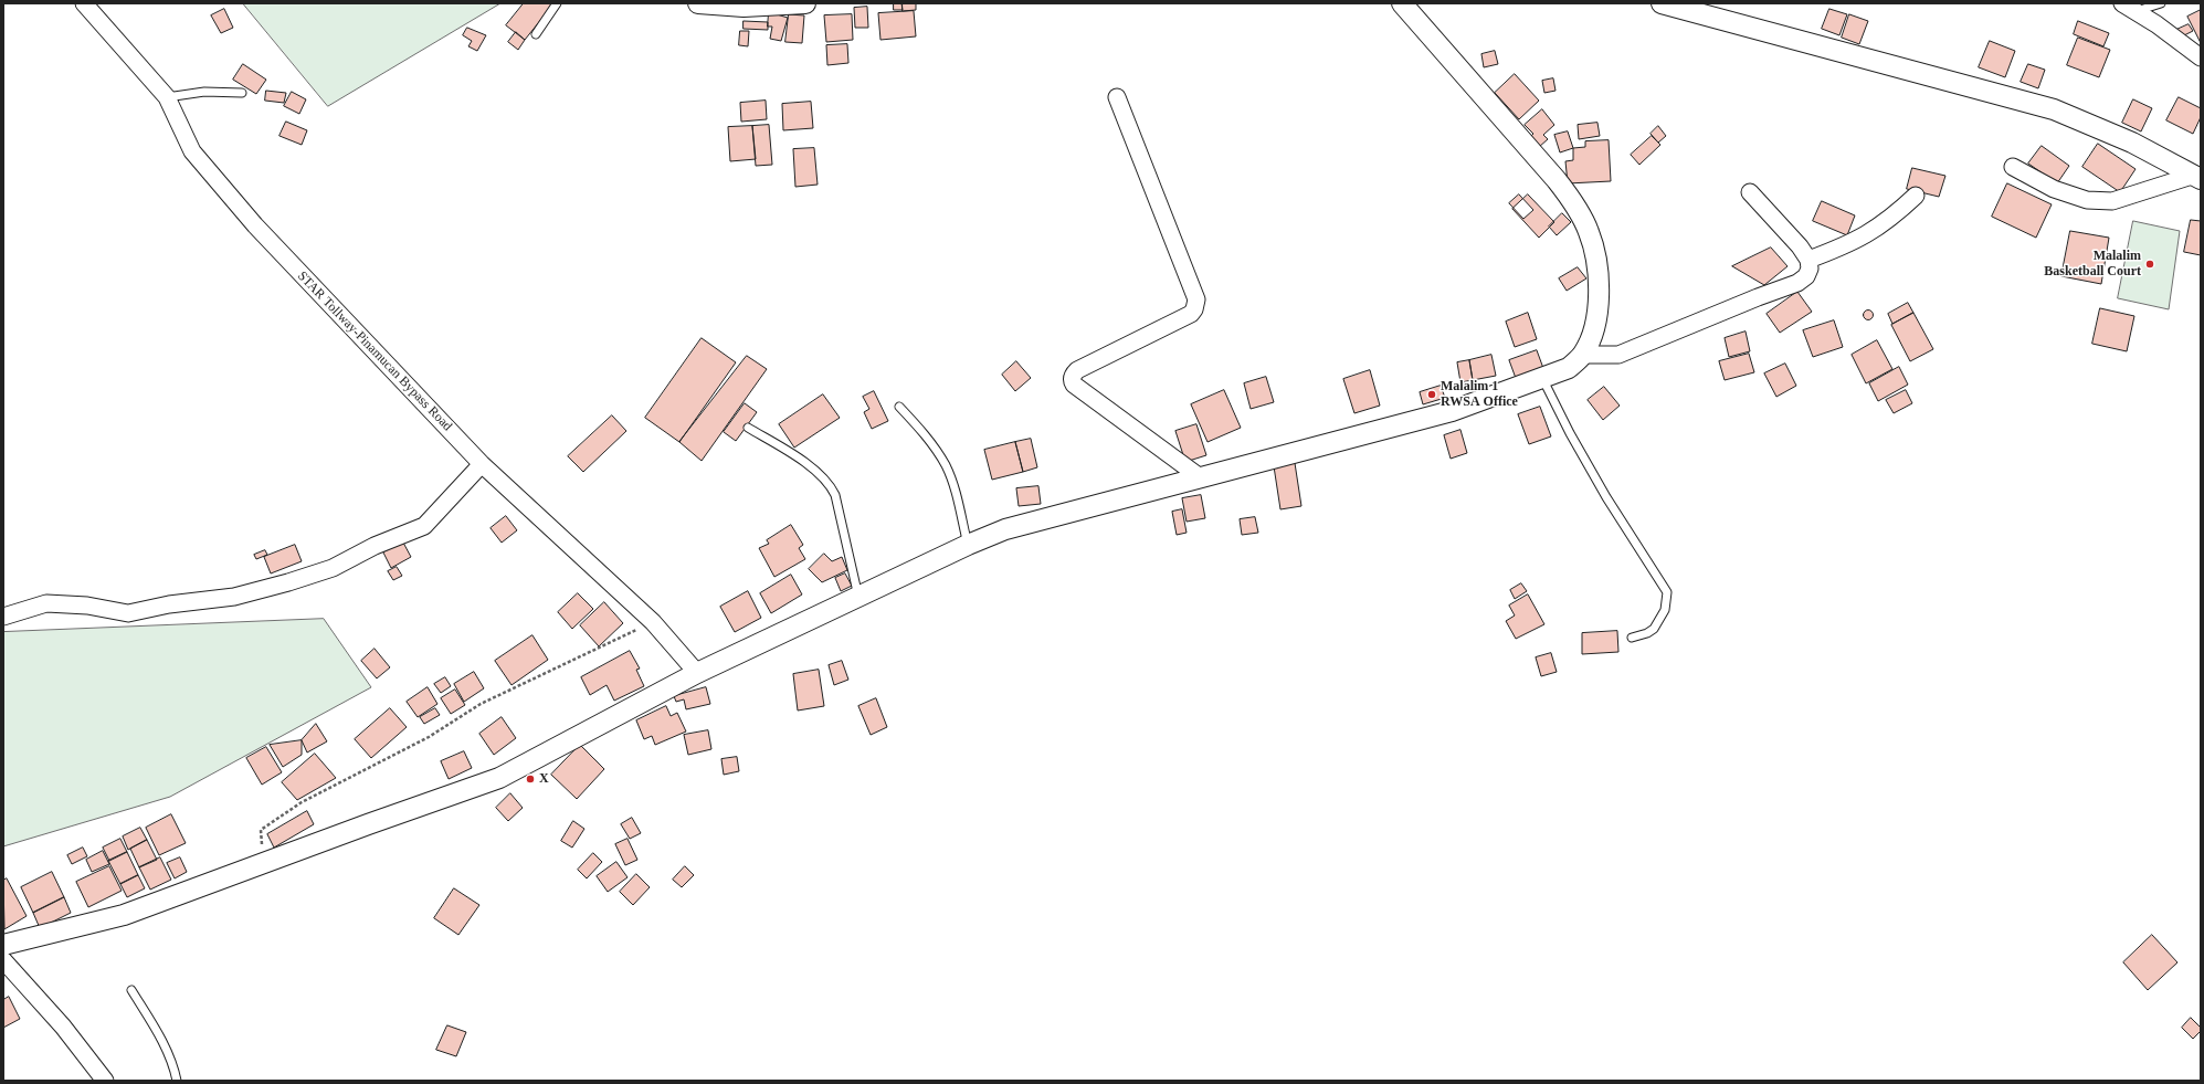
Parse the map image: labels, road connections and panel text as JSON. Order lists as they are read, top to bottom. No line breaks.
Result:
{"streets":{"street":["STAR Tollway-Pinamucan Bypass Road"]},"places":["Malalim Basketball Court","Malalim 1 RWSA Office","X"]}
